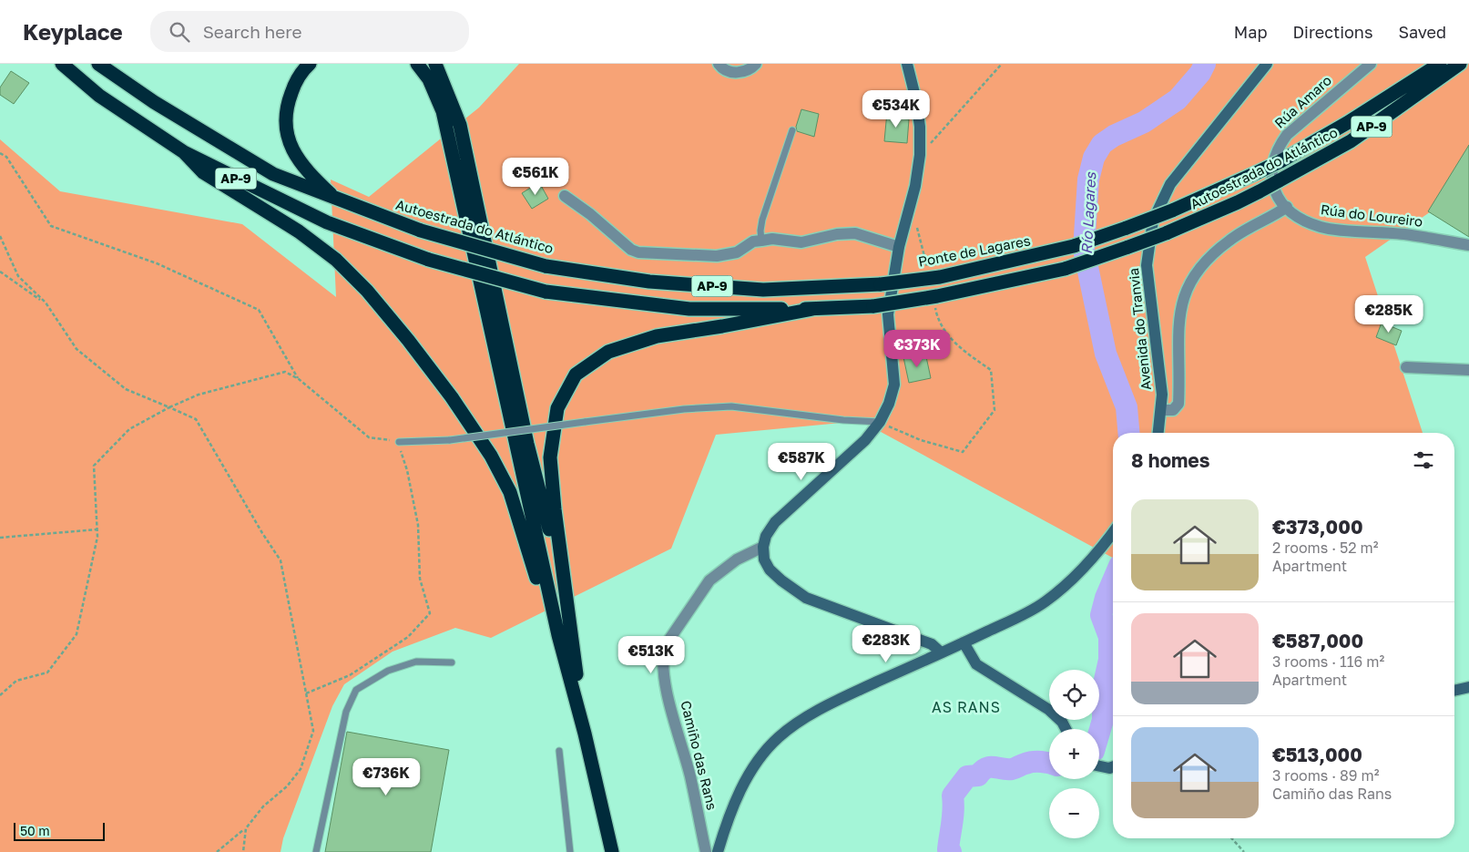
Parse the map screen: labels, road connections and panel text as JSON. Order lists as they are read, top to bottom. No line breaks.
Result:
{"streets":{"highway":["AP-9","Autoestrada do Atlántico","Ponte de Lagares"],"main road":["Avenida do Tranvia"],"street":["Rúa Amaro","Rúa do Loureiro","Camiño das Rans"]},"crossings":[["Rúa Amaro","Rúa do Loureiro"],["AP-9","Autoestrada do Atlántico"],["Autoestrada do Atlántico","Ponte de Lagares"]],"districts":["AS RANS"],"water":["Río Lagares"],"scale_bar":"50 m","page":{"header":"Keyplace","search":"Search here","nav":["Map","Directions","Saved"],"price":["€534K","€561K","€285K","€373K","€587K","€283K","€513K","€736K"],"heading":"8 homes","list":[{"name":"€373,000","note":"2 rooms · 52 m² · Apartment"},{"name":"€587,000","note":"3 rooms · 116 m² · Apartment"},{"name":"€513,000","note":"3 rooms · 89 m² · Camiño das Rans"}],"map_buttons":["+","−"],"scale":"50 m"}}
